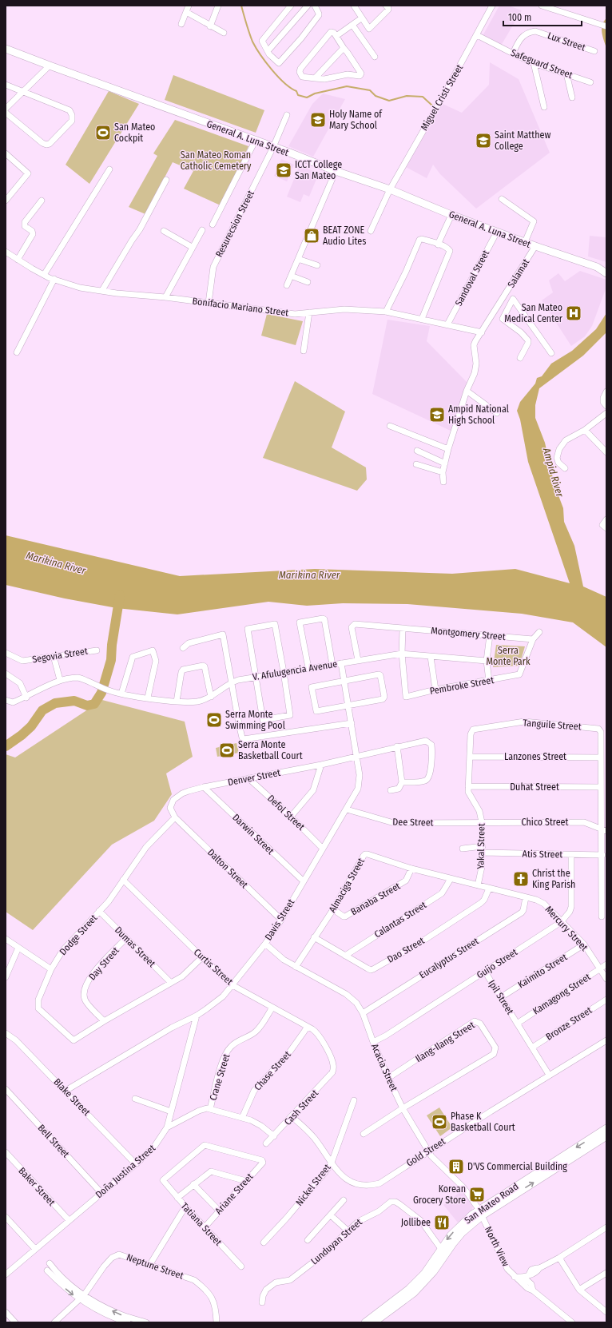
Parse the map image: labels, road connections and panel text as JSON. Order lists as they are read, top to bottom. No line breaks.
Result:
{"streets":{"main road":["General A. Luna Street","San Mateo Road"],"street":["Lux Street","Safeguard Street","Miguel Cristi Street","Resurecsion Street","Salamat","Sandoval Street","Bonifacio Mariano Street","Montgomery Street","Segovia Street","V. Afulugencia Avenue","Pembroke Street","Tanguile Street","Lanzones Street","Denver Street","Duhat Street","Defol Street","Dee Street","Chico Street","Darwin Street","Yakal Street","Atis Street","Dalton Street","Almaciga Street","Banaba Street","Davis Street","Calantas Street","Mercury Street","Dodge Street","Dumas Street","Dao Street","Eucalyptus Street","Day Street","Guijo Street","Curtis Street","Kaimito Street","Kamagong Street","Ipil Street","Bronze Street","Ilang-Ilang Street","Acacia Street","Chase Street","Crane Street","Blake Street","Cash Street","Bell Street","Gold Street","Doña Justina Street","Nickel Street","Baker Street","Ariane Street","Tatiana Street","Lunduyan Street","North View","Neptune Street"]},"crossings":[["Lux Street","Safeguard Street"],["Safeguard Street","Miguel Cristi Street"],["Miguel Cristi Street","General A. Luna Street"],["General A. Luna Street","Resurecsion Street"],["General A. Luna Street","Salamat"],["General A. Luna Street","Sandoval Street"],["Resurecsion Street","Bonifacio Mariano Street"],["Salamat","Bonifacio Mariano Street"],["Sandoval Street","Bonifacio Mariano Street"],["Montgomery Street","V. Afulugencia Avenue"],["Montgomery Street","Pembroke Street"],["V. Afulugencia Avenue","Pembroke Street"],["V. Afulugencia Avenue","Davis Street"],["Tanguile Street","Lanzones Street"],["Tanguile Street","Yakal Street"],["Lanzones Street","Yakal Street"],["Denver Street","Defol Street"],["Denver Street","Darwin Street"],["Denver Street","Dalton Street"],["Denver Street","Davis Street"],["Denver Street","Dodge Street"],["Duhat Street","Yakal Street"],["Defol Street","Davis Street"],["Dee Street","Chico Street"],["Dee Street","Yakal Street"],["Dee Street","Davis Street"],["Chico Street","Yakal Street"],["Darwin Street","Davis Street"],["Yakal Street","Atis Street"],["Yakal Street","Almaciga Street"],["Yakal Street","Mercury Street"],["Atis Street","Guijo Street"],["Dalton Street","Davis Street"],["Dalton Street","Dodge Street"],["Almaciga Street","Banaba Street"],["Almaciga Street","Calantas Street"],["Almaciga Street","Mercury Street"],["Almaciga Street","Dao Street"],["Almaciga Street","Acacia Street"],["Davis Street","Curtis Street"],["Davis Street","Acacia Street"],["Davis Street","Blake Street"],["Davis Street","Doña Justina Street"],["Calantas Street","Dao Street"],["Mercury Street","Dao Street"],["Mercury Street","Eucalyptus Street"],["Mercury Street","Guijo Street"],["Mercury Street","Kaimito Street"],["Mercury Street","Kamagong Street"],["Dodge Street","Dumas Street"],["Dodge Street","Day Street"],["Dodge Street","Curtis Street"],["Dumas Street","Day Street"],["Eucalyptus Street","Acacia Street"],["Guijo Street","Ipil Street"],["Guijo Street","Acacia Street"],["Curtis Street","Chase Street"],["Curtis Street","Crane Street"],["Curtis Street","Cash Street"],["Kaimito Street","Ipil Street"],["Kamagong Street","Ipil Street"],["Ipil Street","Bronze Street"],["Ipil Street","Gold Street"],["Ilang-Ilang Street","Acacia Street"],["Acacia Street","Gold Street"],["Acacia Street","San Mateo Road"],["Acacia Street","North View"],["Blake Street","Doña Justina Street"],["Cash Street","Gold Street"],["Bell Street","Doña Justina Street"],["Gold Street","Nickel Street"],["Doña Justina Street","Baker Street"],["Ariane Street","Tatiana Street"],["San Mateo Road","Lunduyan Street"],["San Mateo Road","North View"]],"water":["Ampid River","Marikina River"],"parks":["San Mateo Roman Catholic Cemetery","Serra Monte Park"],"places":{"school or university":["Holy Name of Mary School","Saint Matthew College","ICCT College San Mateo","Ampid National High School"],"sports":["San Mateo Cockpit","Serra Monte Swimming Pool","Serra Monte Basketball Court","Phase K Basketball Court"],"shop":["BEAT ZONE Audio Lites"],"hospital":["San Mateo Medical Center"],"church":["Christ the King Parish"],"building":["D'VS Commercial Building"],"supermarket":["Korean Grocery Store"],"restaurant":["Jollibee"]},"scale_bar":"100 m"}
